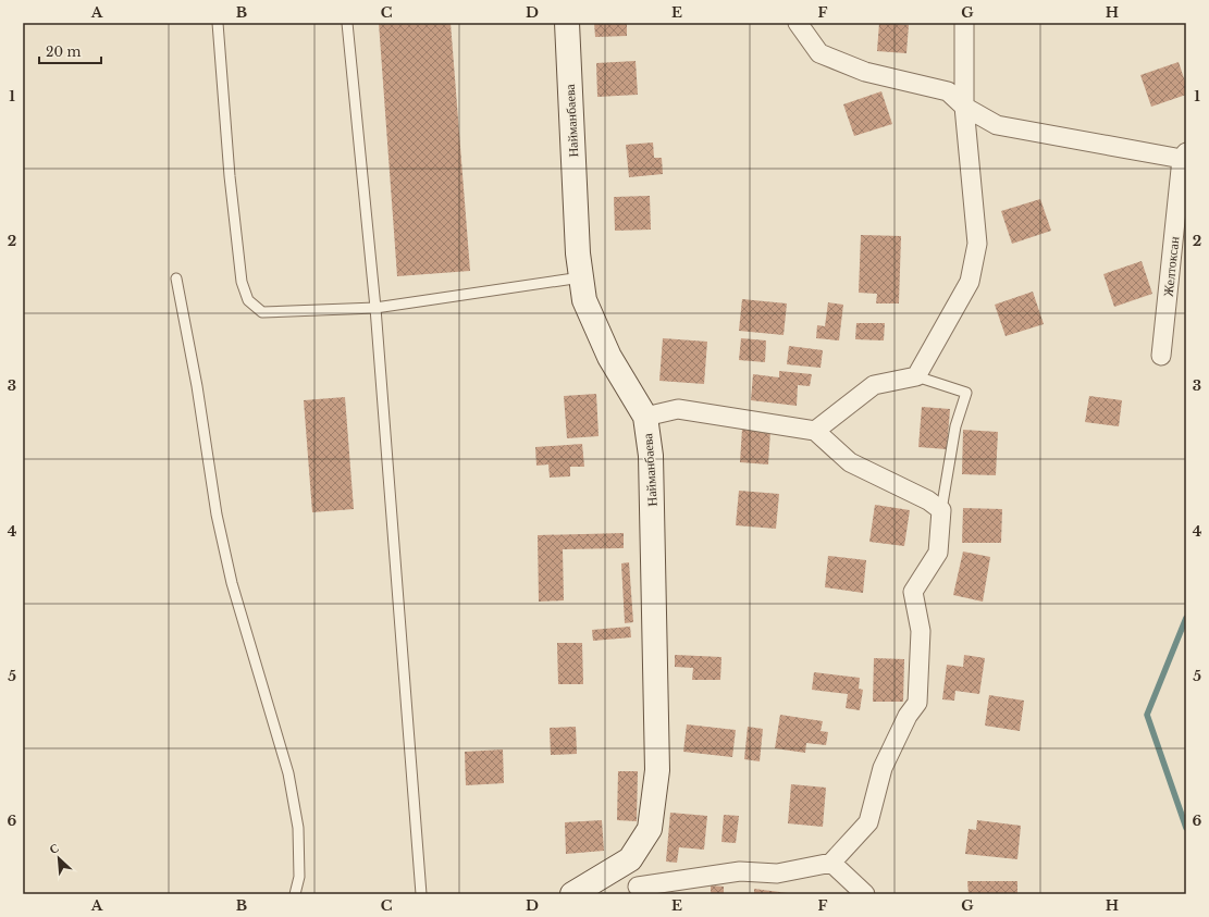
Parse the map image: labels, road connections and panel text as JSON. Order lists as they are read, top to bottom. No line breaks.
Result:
{"streets":{"main road":["Найманбаева"],"street":["Желтоксан"]},"scale_bar":"20 m","north":"top left","grid":{"columns":["A","B","C","D","E","F","G","H"],"rows":["1","2","3","4","5","6"]}}
